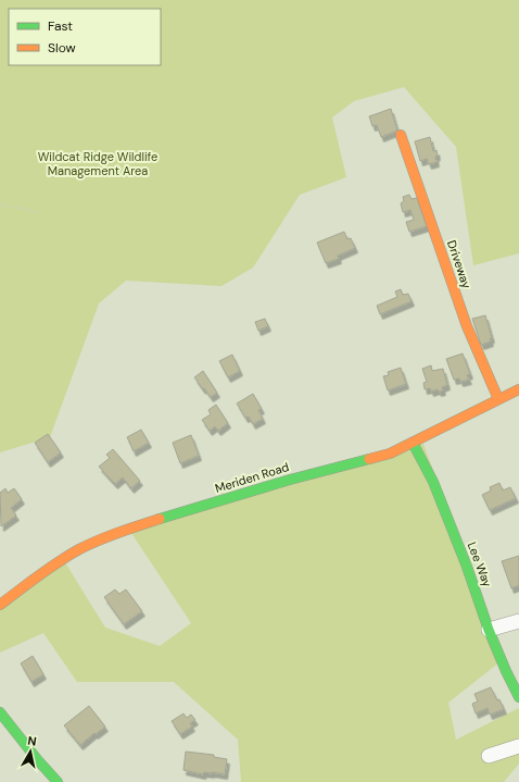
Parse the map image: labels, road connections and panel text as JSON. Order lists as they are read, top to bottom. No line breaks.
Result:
{"streets":{"street":["Driveway","Meriden Road","Lee Way"]},"crossings":[["Driveway","Meriden Road"],["Meriden Road","Lee Way"]],"parks":["Wildcat Ridge Wildlife Management Area"],"legend":["Fast","Slow"],"north":"top"}
